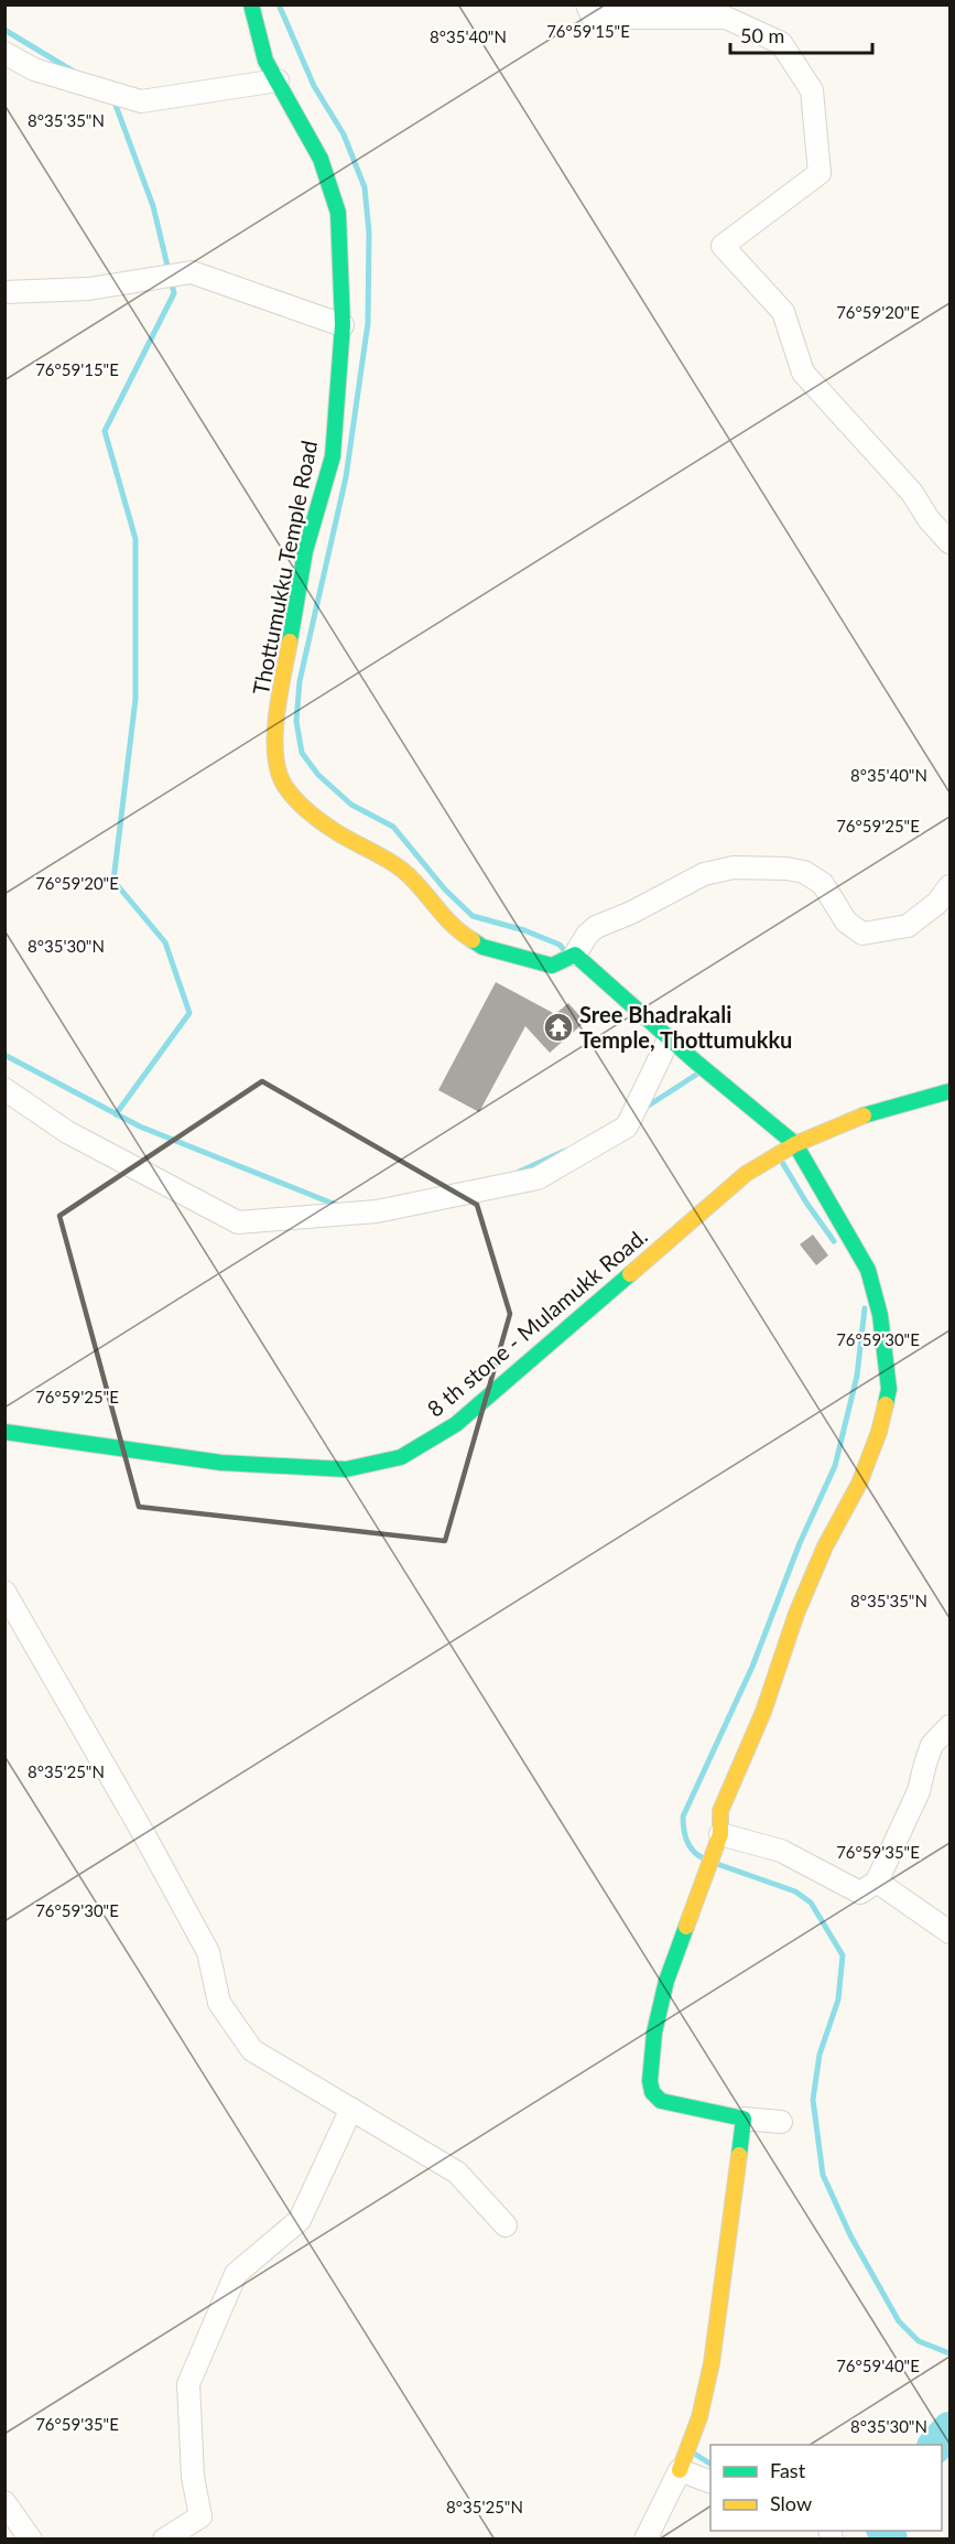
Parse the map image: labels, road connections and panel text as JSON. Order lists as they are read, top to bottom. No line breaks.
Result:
{"streets":{"street":["Thottumukku Temple Road","8 th stone - Mulamukk Road."]},"places":{"temple":["Sree Bhadrakali Temple, Thottumukku"]},"legend":["Fast","Slow"],"scale_bar":"50 m","coordinates":["76°59'15\"E","8°35'40\"N","8°35'35\"N","76°59'20\"E","76°59'25\"E","8°35'30\"N","76°59'30\"E","8°35'25\"N","76°59'35\"E","76°59'40\"E"]}
